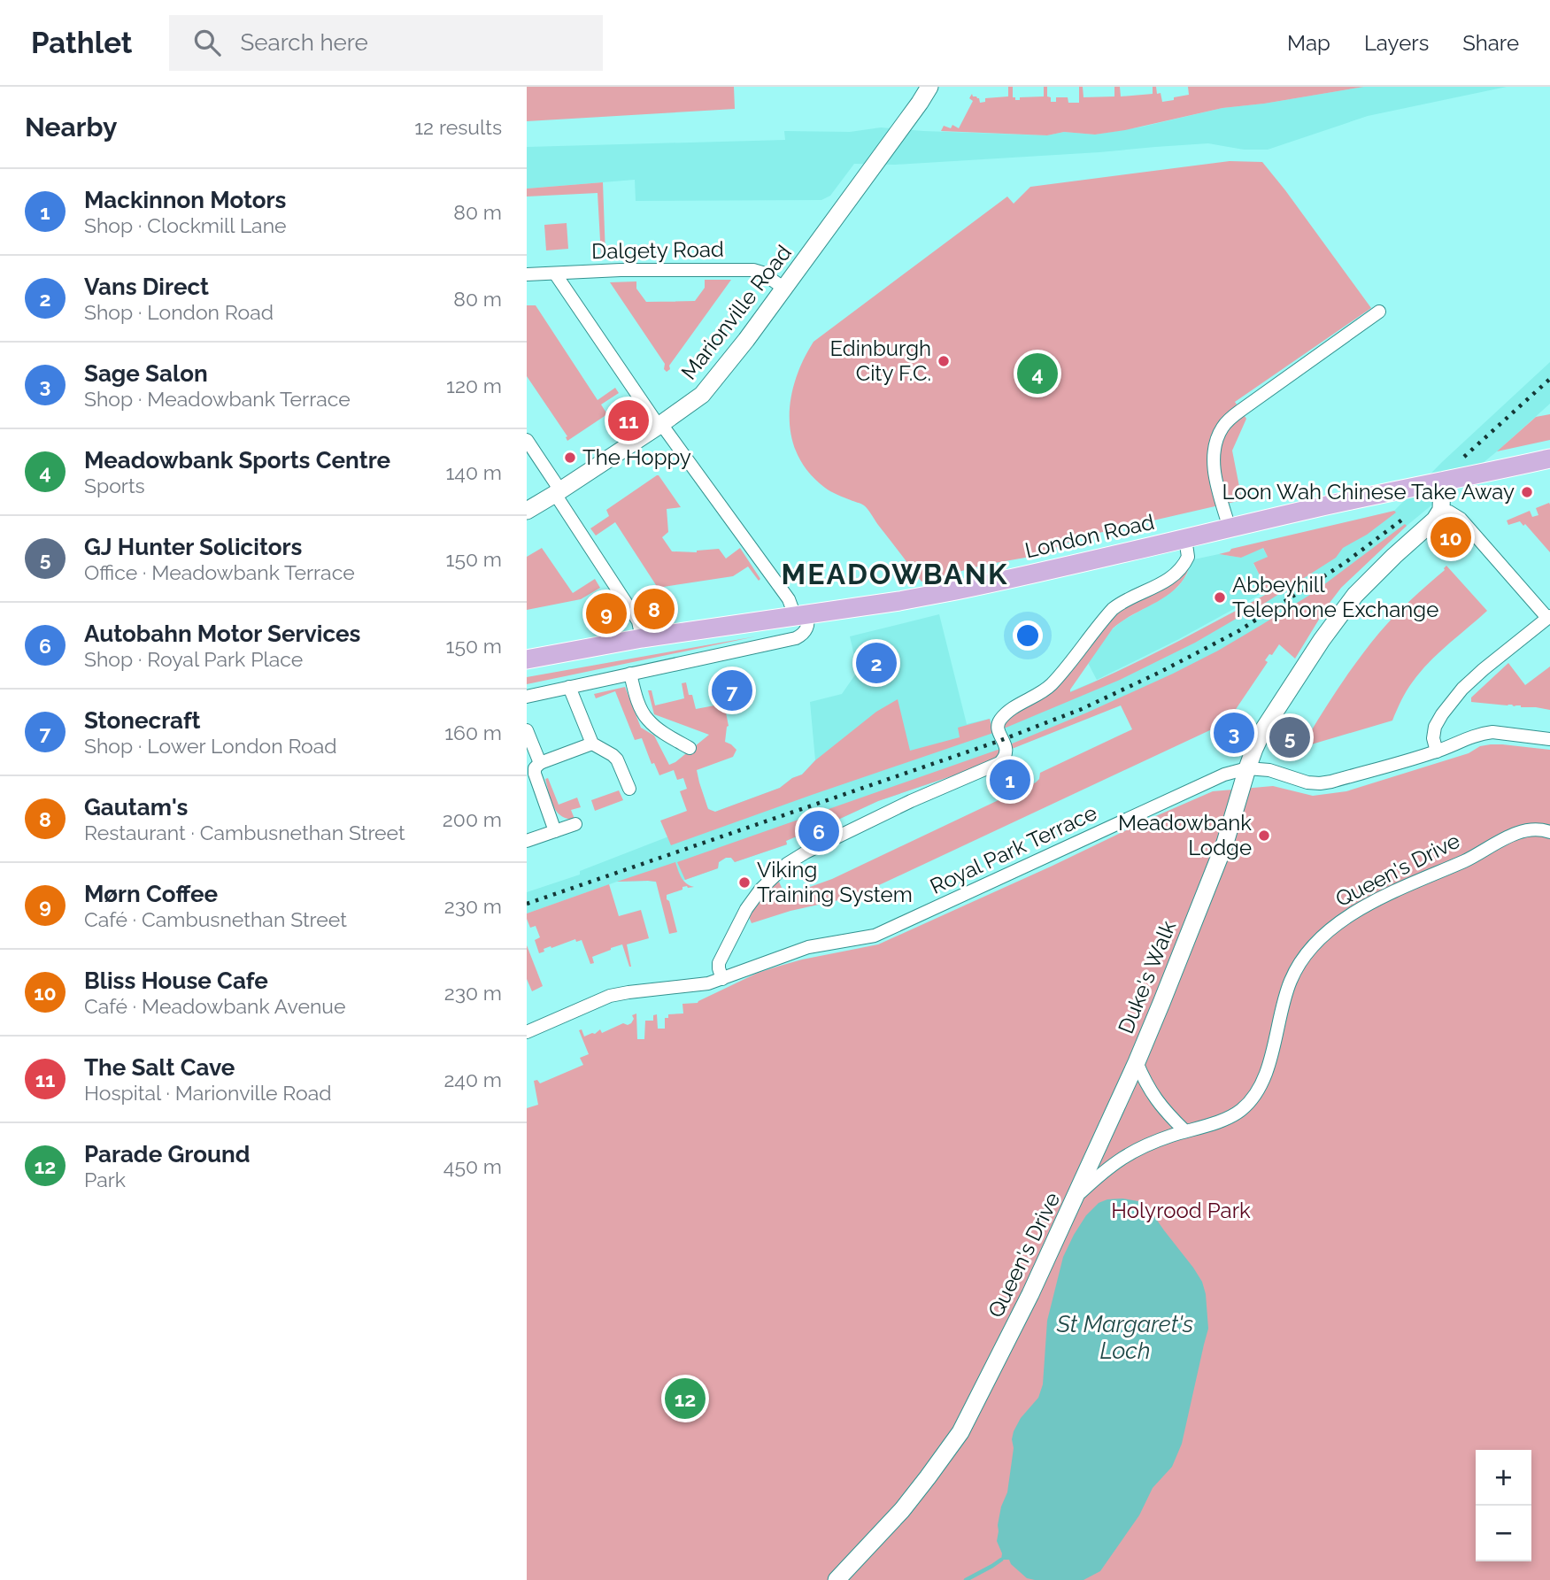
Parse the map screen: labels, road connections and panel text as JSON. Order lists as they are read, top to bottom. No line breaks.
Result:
{"streets":{"main road":["London Road"],"street":["Dalgety Road","Marionville Road","Royal Park Terrace","Queen's Drive","Duke's Walk"]},"crossings":[["Dalgety Road","Marionville Road"],["Royal Park Terrace","Duke's Walk"],["Queen's Drive","Duke's Walk"]],"districts":["MEADOWBANK"],"water":["St Margaret's Loch"],"parks":["Holyrood Park"],"places":["Edinburgh City F.C.","The Hoppy","Loon Wah Chinese Take Away","Abbeyhill Telephone Exchange","Meadowbank Lodge","Viking Training System"],"page":{"header":"Pathlet","search":"Search here","nav":["Map","Layers","Share"],"heading":["Nearby","12 results"],"list":[{"mark":"1","name":"Mackinnon Motors","note":"Shop · Clockmill Lane","value":"80 m"},{"mark":"2","name":"Vans Direct","note":"Shop · London Road","value":"80 m"},{"mark":"3","name":"Sage Salon","note":"Shop · Meadowbank Terrace","value":"120 m"},{"mark":"4","name":"Meadowbank Sports Centre","note":"Sports","value":"140 m"},{"mark":"5","name":"GJ Hunter Solicitors","note":"Office · Meadowbank Terrace","value":"150 m"},{"mark":"6","name":"Autobahn Motor Services","note":"Shop · Royal Park Place","value":"150 m"},{"mark":"7","name":"Stonecraft","note":"Shop · Lower London Road","value":"160 m"},{"mark":"8","name":"Gautam's","note":"Restaurant · Cambusnethan Street","value":"200 m"},{"mark":"9","name":"Mørn Coffee","note":"Café · Cambusnethan Street","value":"230 m"},{"mark":"10","name":"Bliss House Cafe","note":"Café · Meadowbank Avenue","value":"230 m"},{"mark":"11","name":"The Salt Cave","note":"Hospital · Marionville Road","value":"240 m"},{"mark":"12","name":"Parade Ground","note":"Park","value":"450 m"}],"pins":["4","11","10","8","9","2","7","3","5","1","6","12"],"map_buttons":["+","−"]}}
